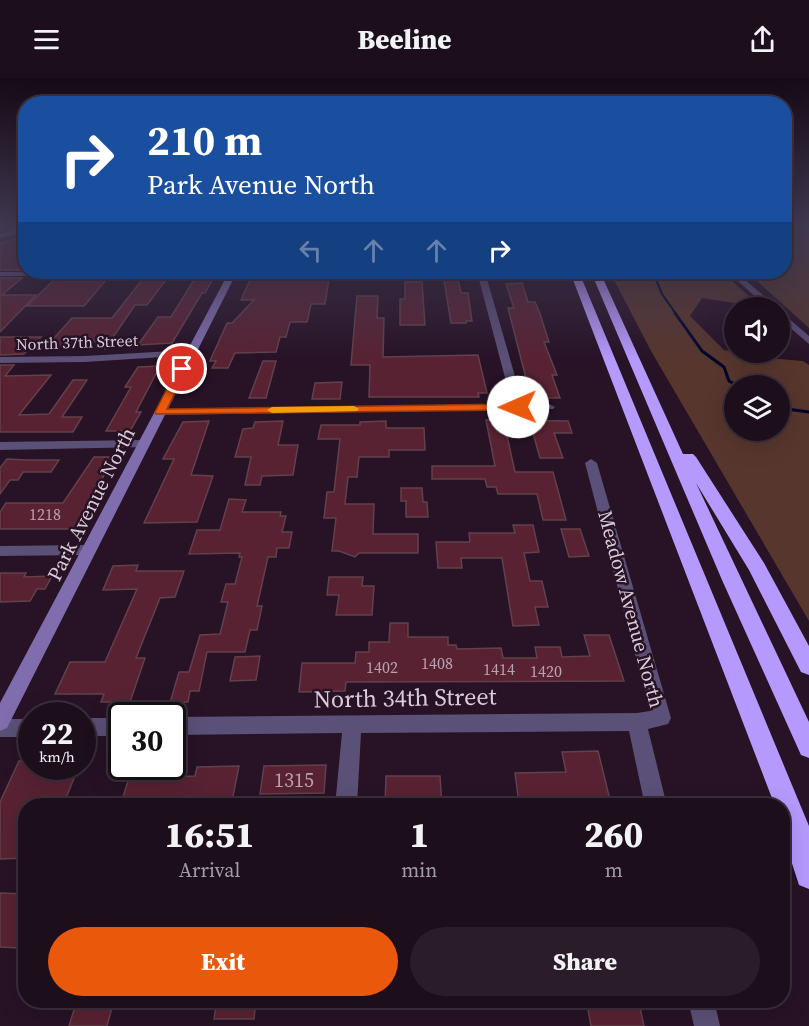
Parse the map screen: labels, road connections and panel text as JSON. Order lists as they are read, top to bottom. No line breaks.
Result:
{"streets":{"street":["North 37th Street","Park Avenue North","Meadow Avenue North","North 34th Street"]},"crossings":[["North 37th Street","Park Avenue North"],["Meadow Avenue North","North 34th Street"]],"house_numbers":["1218","1408","1402","1414","1420","1315"],"page":{"header":"Beeline","turn":["210 m","Park Avenue North"],"speed":"22 km/h","limit":"30","eta":["16:51","Arrival","1","min","260","m"],"buttons":["Exit","Share"]}}
